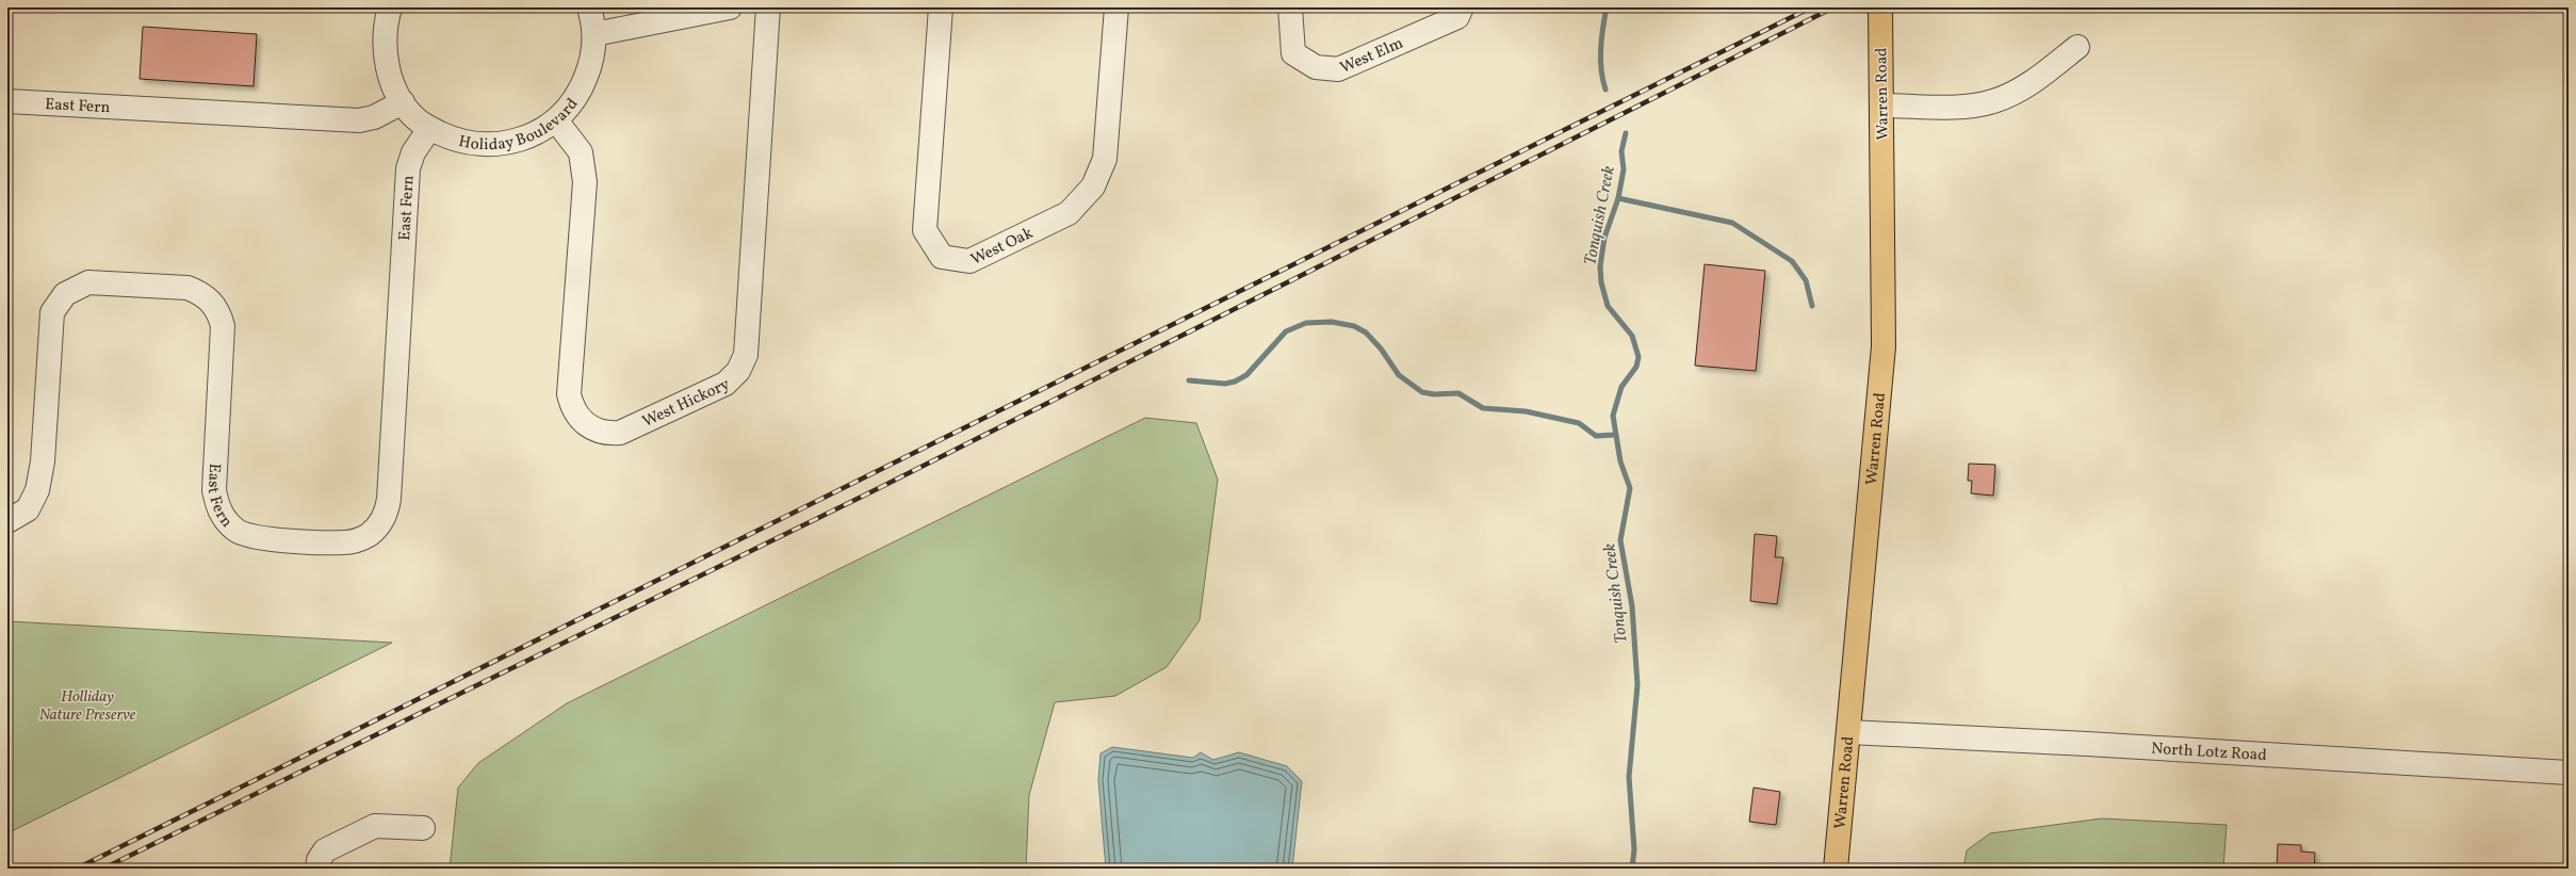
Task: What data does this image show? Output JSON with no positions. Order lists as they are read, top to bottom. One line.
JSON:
{"streets":{"main road":["Warren Road"],"street":["West Elm","East Fern","Holiday Boulevard","West Oak","West Hickory","North Lotz Road"]},"crossings":[["Warren Road","North Lotz Road"],["East Fern","Holiday Boulevard"],["Holiday Boulevard","West Hickory"]],"water":["Tonquish Creek"],"parks":["Holliday Nature Preserve"]}
